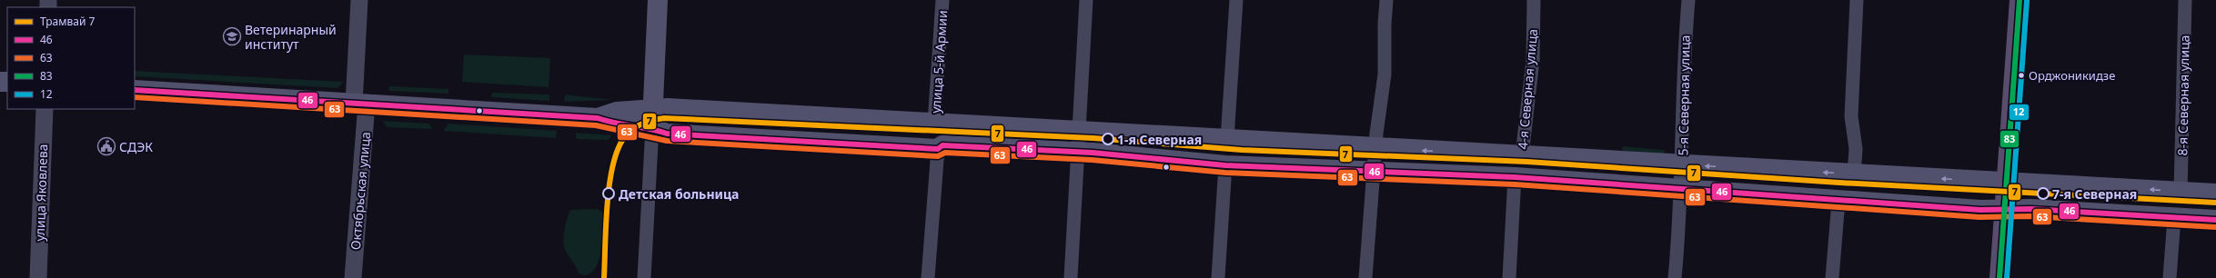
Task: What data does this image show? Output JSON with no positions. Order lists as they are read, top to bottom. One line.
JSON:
{"streets":{"street":["улица 5-й Армии","4-я Северная улица","5-я Северная улица","8-я Северная улица","Октябрьская улица","улица Яковлева"]},"places":{"school or university":["Ветеринарный институт"],"other":["Орджоникидзе","1-я Северная","Детская больница","7-я Северная"],"public building":["СДЭК"]},"lines":["transit line 83","transit line 12","transit line 46","transit line 63","tram line 7"],"legend":["Трамвай 7","46","63","83","12"]}
